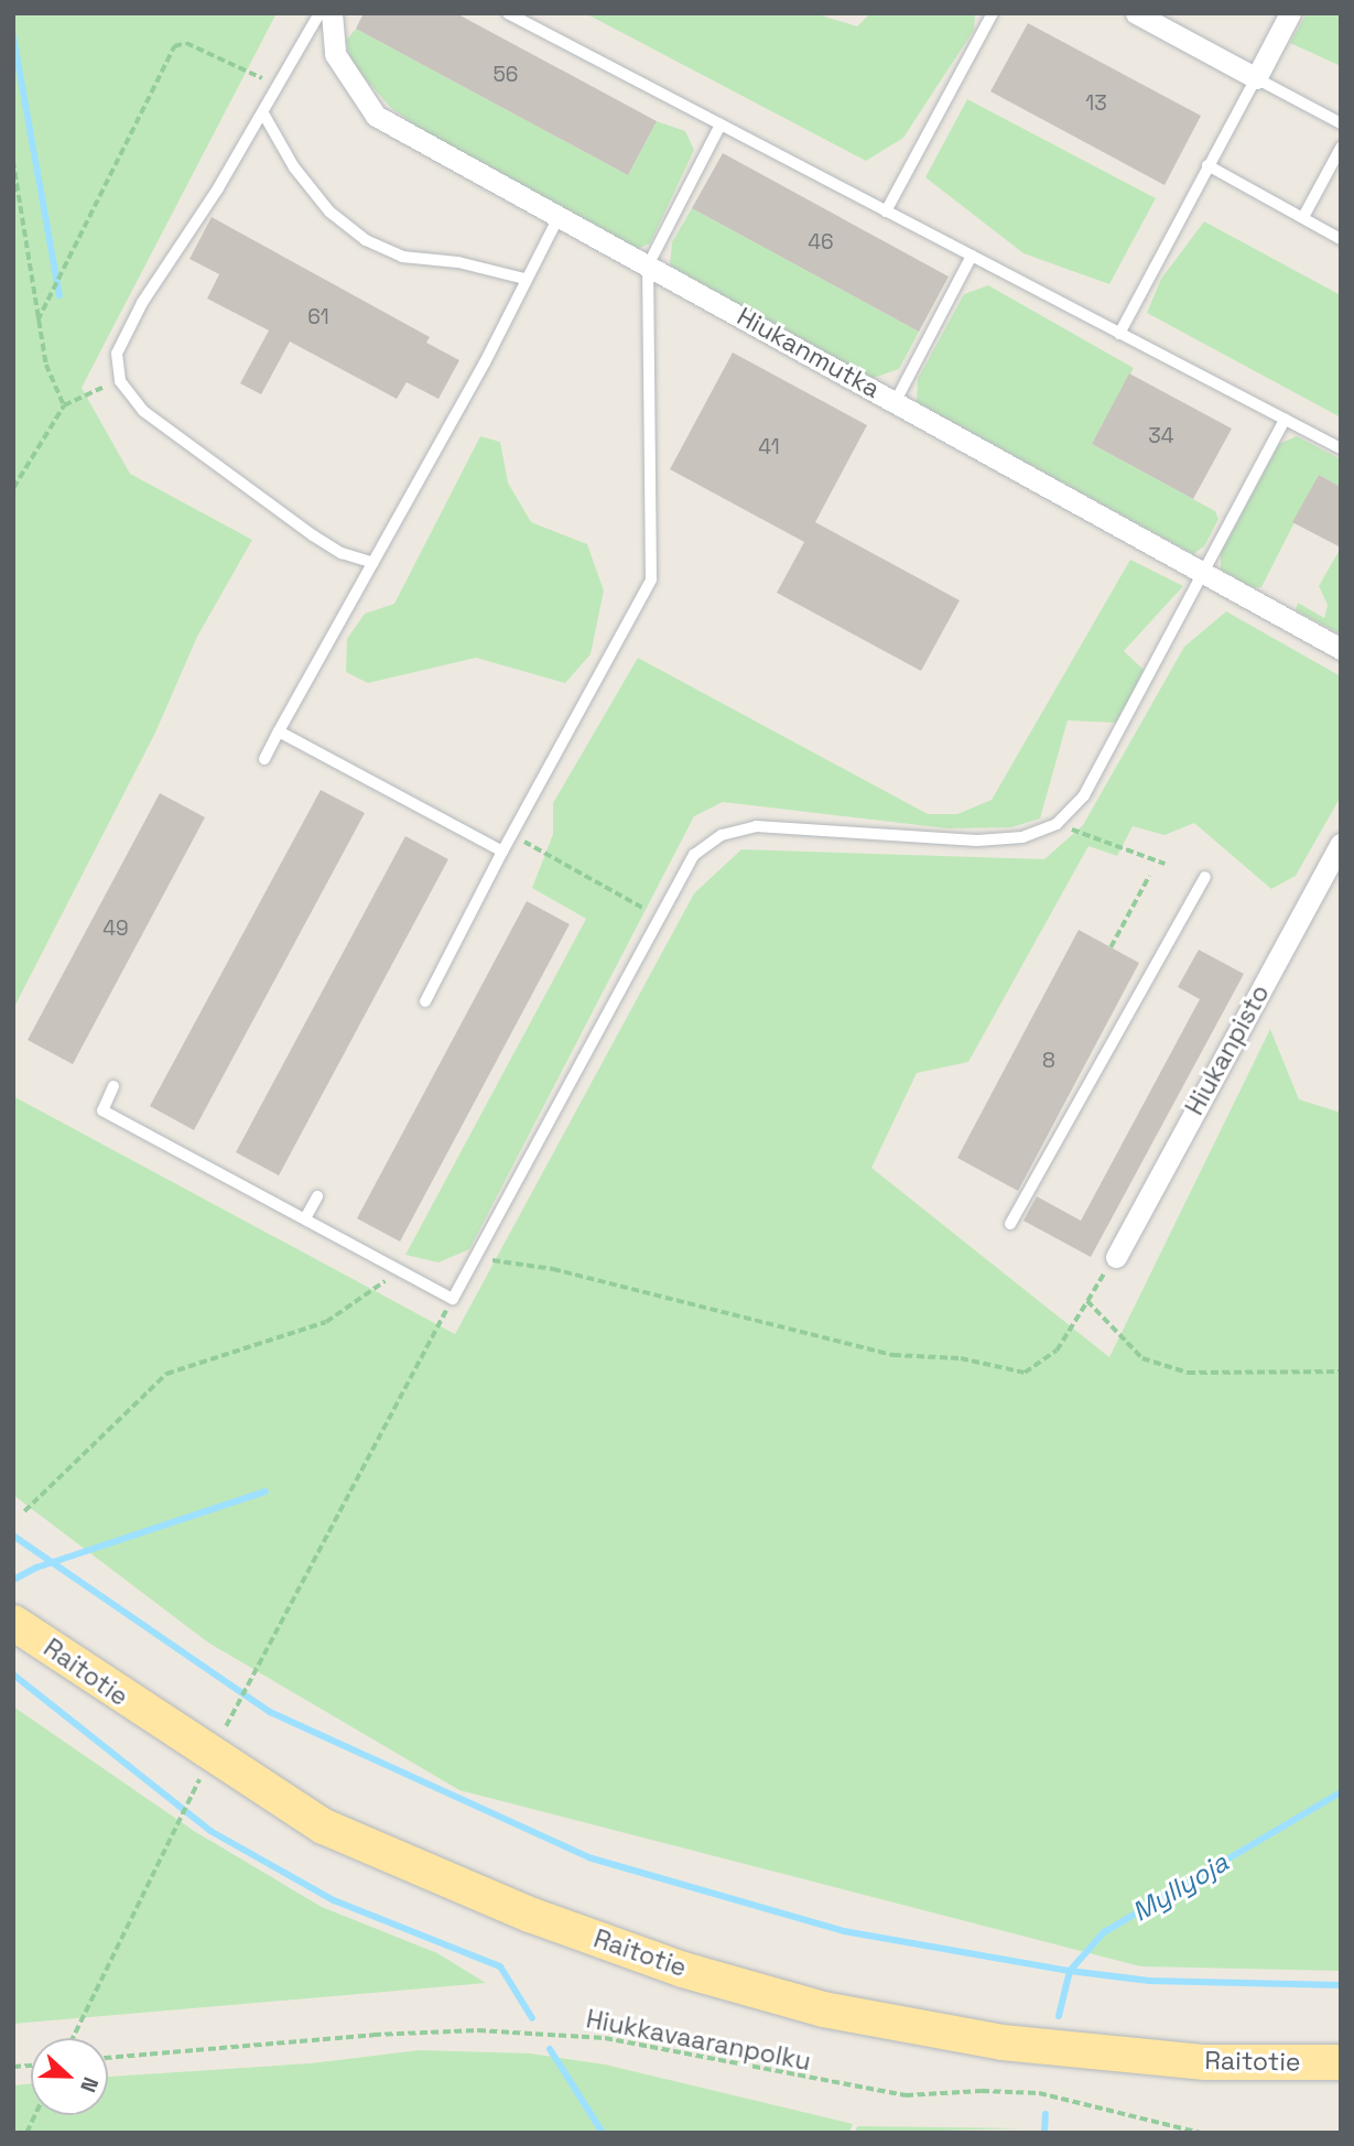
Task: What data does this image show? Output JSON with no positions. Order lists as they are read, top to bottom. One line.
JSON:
{"streets":{"main road":["Raitotie"],"street":["Hiukanmutka","Hiukanpisto"],"path":["Hiukkavaaranpolku"]},"water":["Myllyoja"],"house_numbers":["56","13","46","61","34","41","49","8"],"north":"right"}
